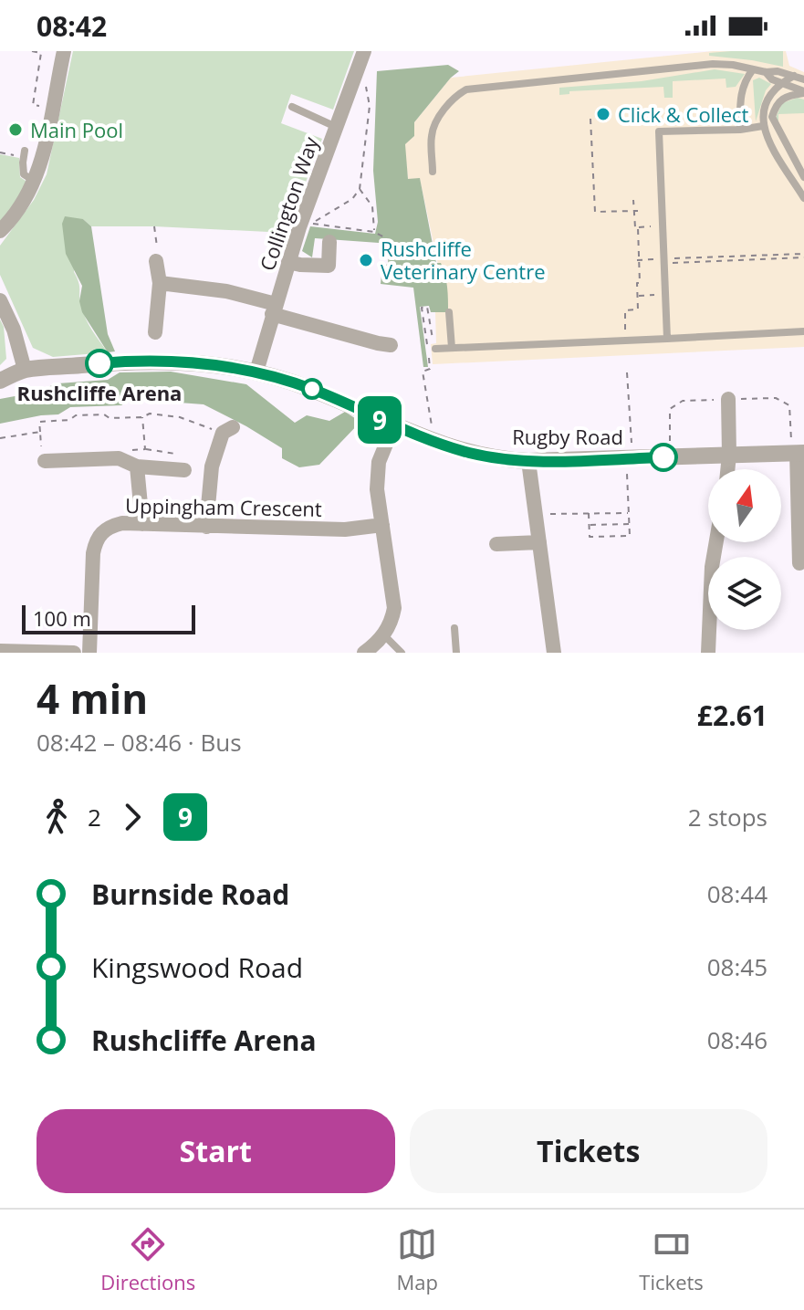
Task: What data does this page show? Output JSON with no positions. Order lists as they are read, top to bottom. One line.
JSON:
{"streets":{"street":["Collington Way","Rugby Road","Uppingham Crescent"]},"crossings":[["Collington Way","Rugby Road"]],"places":["Click & Collect","Main Pool","Rushcliffe Veterinary Centre","Rushcliffe Arena"],"lines":["bus line 9"],"scale_bar":"100 m","north":"top","page":{"status":"08:42","on_map":"9","scale":"100 m","heading":["4 min","08:42 – 08:46 · Bus","£2.61"],"legs":["2","9","2 stops"],"list":[{"name":"Burnside Road","value":"08:44"},{"name":"Kingswood Road","value":"08:45"},{"name":"Rushcliffe Arena","value":"08:46"}],"buttons":["Start","Tickets"],"tabs":["Directions","Map","Tickets"]}}
